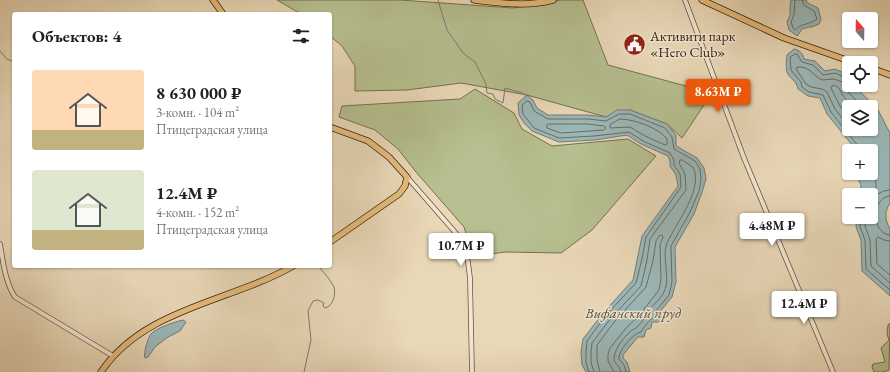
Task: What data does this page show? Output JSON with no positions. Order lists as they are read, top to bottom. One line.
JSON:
{"water":["Вифанский пруд"],"places":{"public building":["Активити парк «Hero Club»"]},"north":"top","page":{"map_buttons":["+","−"],"heading":"Объектов: 4","list":[{"name":"8 630 000 ₽","note":"3-комн. · 104 m² · Птицеградская улица"},{"name":"12.4M ₽","note":"4-комн. · 152 m² · Птицеградская улица"}],"price":["8.63M ₽","4.48M ₽","10.7M ₽","12.4M ₽"]}}
